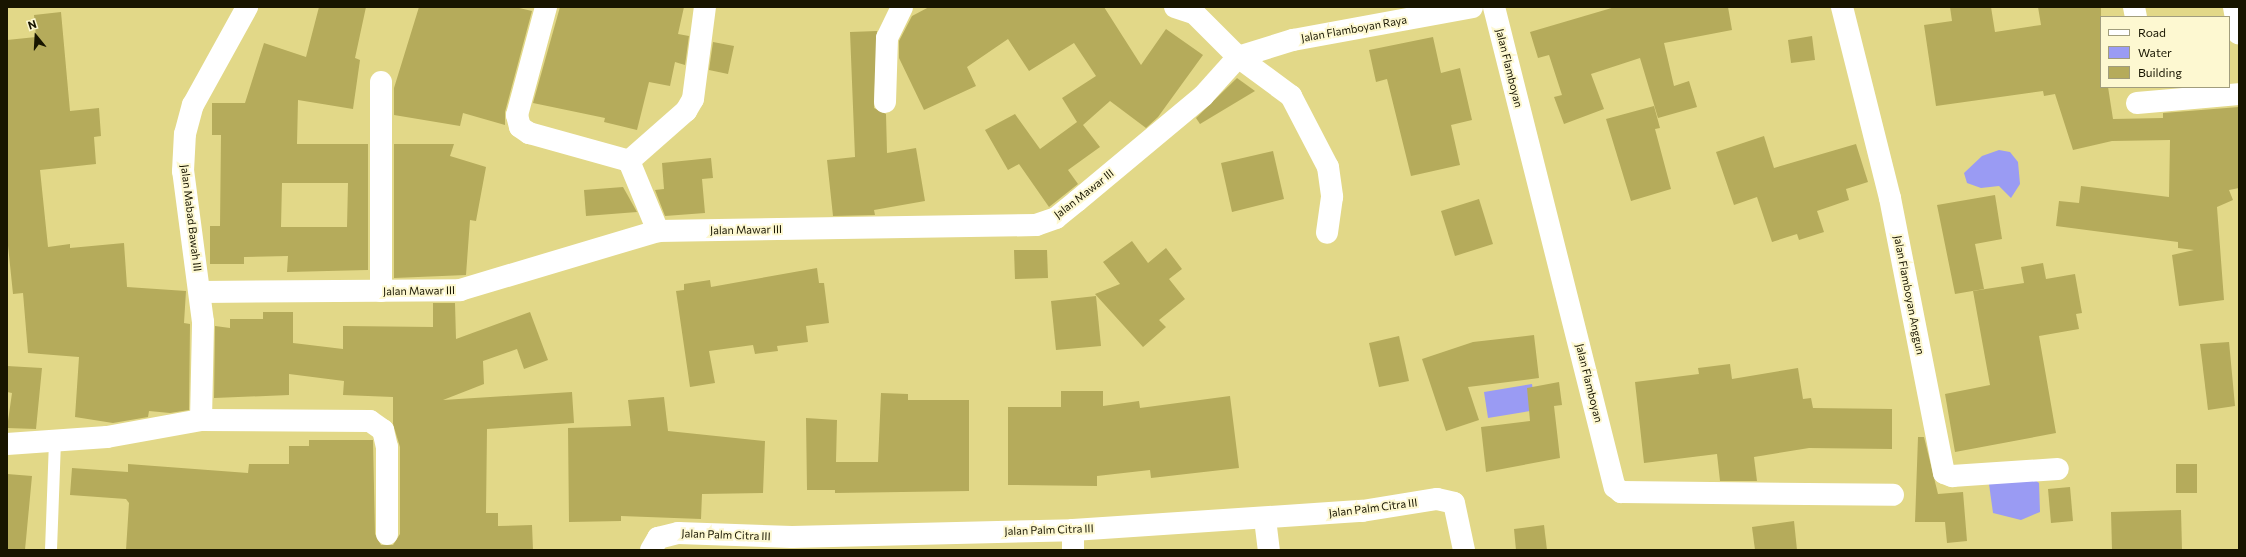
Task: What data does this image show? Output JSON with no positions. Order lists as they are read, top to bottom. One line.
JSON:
{"streets":{"street":["Jalan Flamboyan Raya","Jalan Flamboyan","Jalan Mawar III","Jalan Mabad Bawah III","Jalan Flamboyan Anggun","Jalan Palm Citra III"]},"crossings":[["Jalan Flamboyan Raya","Jalan Mawar III"],["Jalan Mawar III","Jalan Mabad Bawah III"]],"legend":["Road","Water","Building"],"north":"top"}
